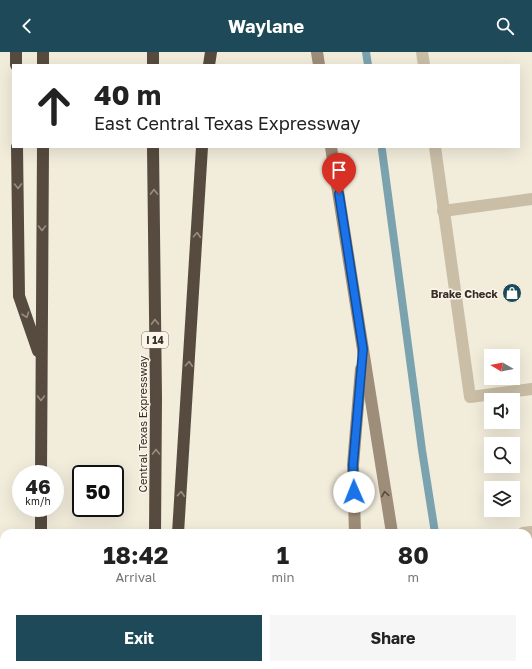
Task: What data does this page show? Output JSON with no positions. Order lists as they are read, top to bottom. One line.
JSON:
{"streets":{"highway":["I 14","Central Texas Expressway"]},"places":{"shop":["Brake Check"]},"north":"left","page":{"header":"Waylane","turn":["40 m","East Central Texas Expressway"],"speed":"46 km/h","limit":"50","eta":["18:42","Arrival","1","min","80","m"],"buttons":["Exit","Share"]}}
